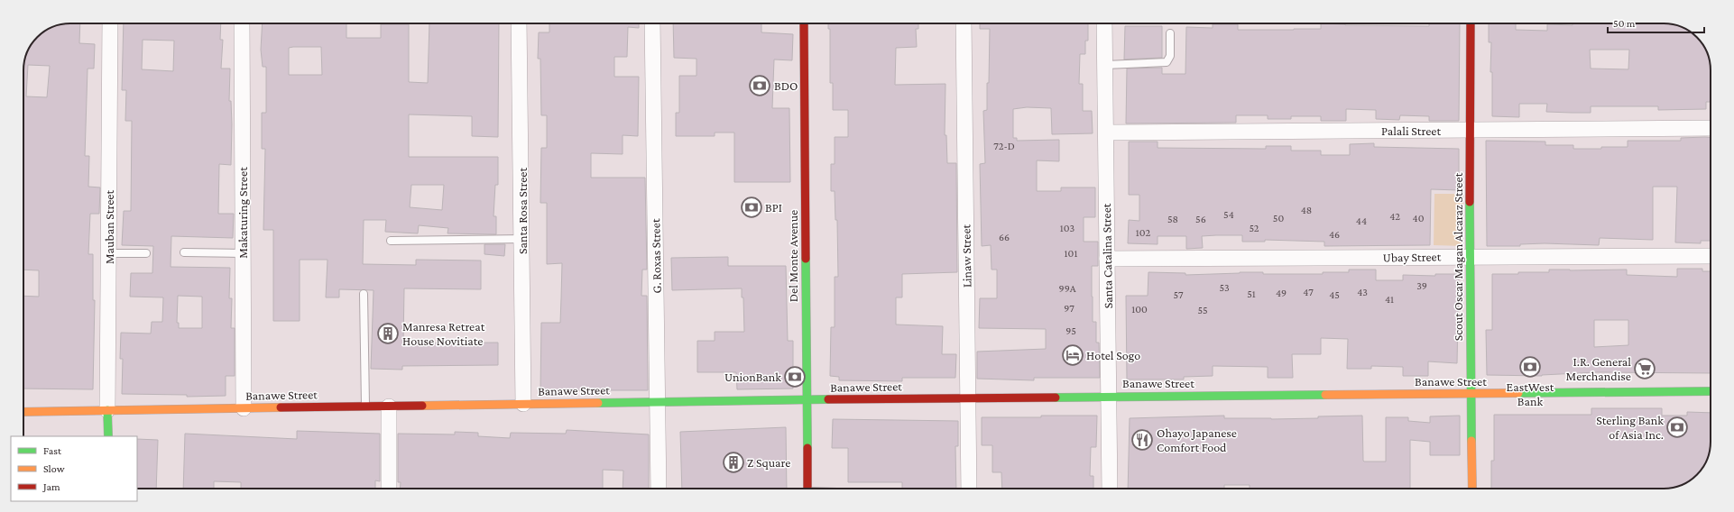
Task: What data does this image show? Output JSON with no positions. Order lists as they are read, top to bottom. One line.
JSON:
{"streets":{"main road":["Mauban Street","Del Monte Avenue","Scout Oscar Magan Alcaraz Street","Banawe Street"],"street":["Palali Street","Santa Rosa Street","Makaturing Street","G. Roxas Street","Linaw Street","Santa Catalina Street","Ubay Street"]},"crossings":[["Palali Street","Santa Catalina Street"],["Palali Street","Scout Oscar Magan Alcaraz Street"],["Santa Rosa Street","Banawe Street"],["Makaturing Street","Banawe Street"],["Mauban Street","Banawe Street"],["G. Roxas Street","Banawe Street"],["Del Monte Avenue","Banawe Street"],["Linaw Street","Banawe Street"],["Santa Catalina Street","Ubay Street"],["Santa Catalina Street","Banawe Street"],["Ubay Street","Scout Oscar Magan Alcaraz Street"],["Scout Oscar Magan Alcaraz Street","Banawe Street"]],"places":{"bank":["BDO","BPI","EastWest Bank","UnionBank","Sterling Bank of Asia Inc."],"building":["Manresa Retreat House Novitiate","Z Square"],"hotel":["Hotel Sogo"],"supermarket":["I.R. General Merchandise"],"restaurant":["Ohayo Japanese Comfort Food"]},"house_numbers":["72-D","48","54","42","50","40","58","56","44","103","52","102","46","66","101","39","53","99A","47","43","49","51","57","45","41","97","100","55","95"],"legend":["Fast","Slow","Jam"],"scale_bar":"50 m"}
